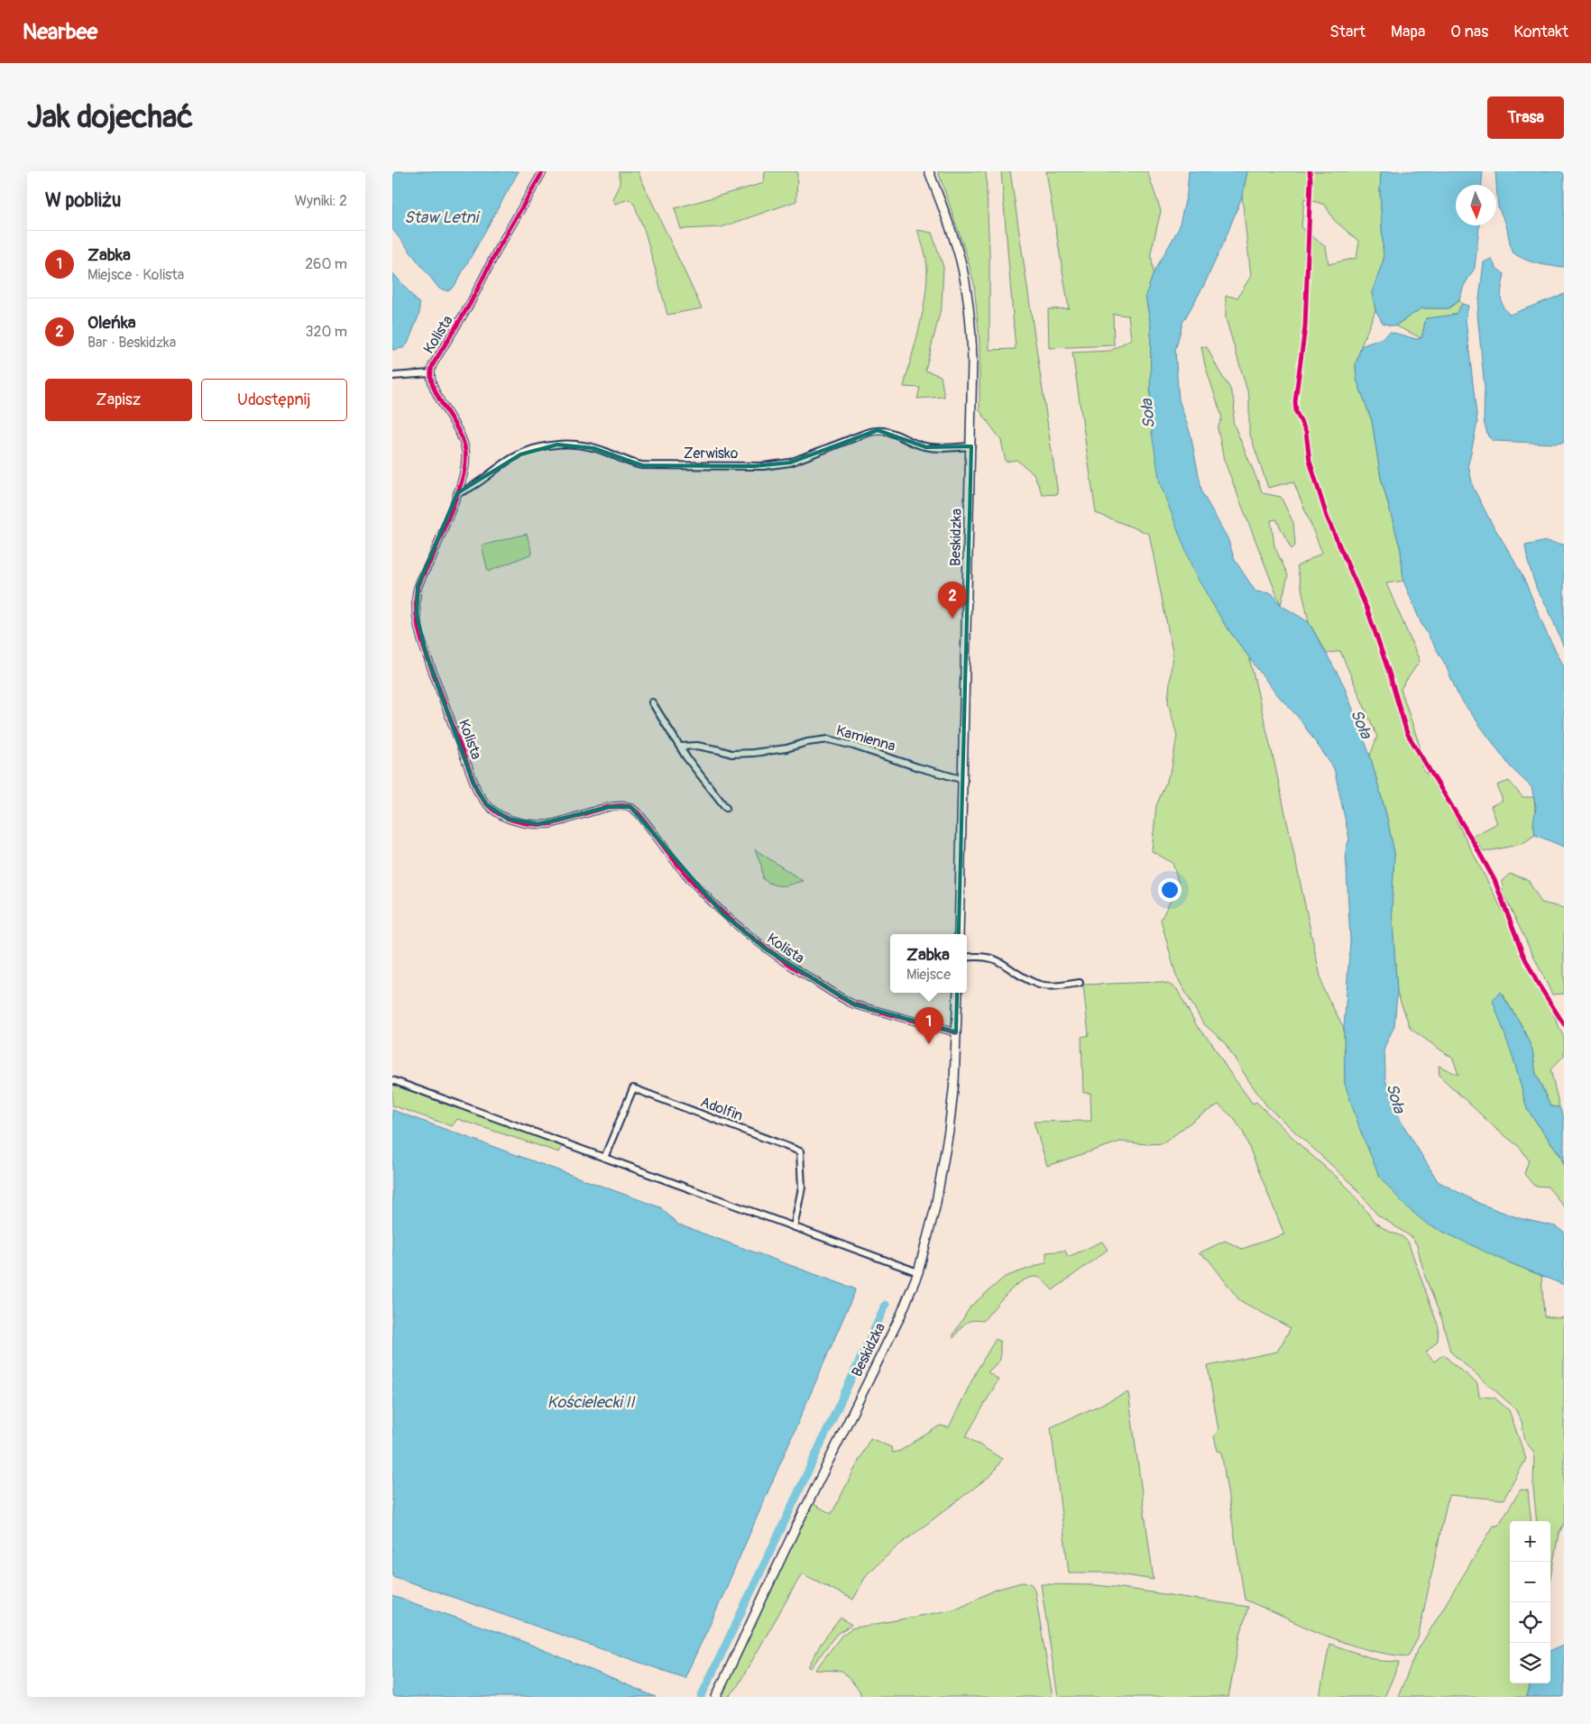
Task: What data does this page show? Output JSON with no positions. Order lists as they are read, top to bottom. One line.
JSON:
{"streets":{"main road":["Beskidzka"],"street":["Kolista","Zerwisko","Kamienna","Adolfin"]},"crossings":[["Kolista","Zerwisko"],["Kolista","Beskidzka"],["Zerwisko","Beskidzka"],["Beskidzka","Kamienna"]],"water":["Staw Letni","Soła","Kościelecki II"],"north":"bottom","page":{"header":"Nearbee","nav":["Start","Mapa","O nas","Kontakt"],"buttons":["Trasa",["Zapisz","Udostępnij"]],"title":"Jak dojechać","heading":["W pobliżu","Wyniki: 2"],"list":[{"mark":"1","name":"Zabka","note":"Miejsce · Kolista","value":"260 m"},{"mark":"2","name":"Oleńka","note":"Bar · Beskidzka","value":"320 m"}],"pins":["2","1"],"popup":["Zabka","Miejsce"],"map_buttons":["+","−"]}}
